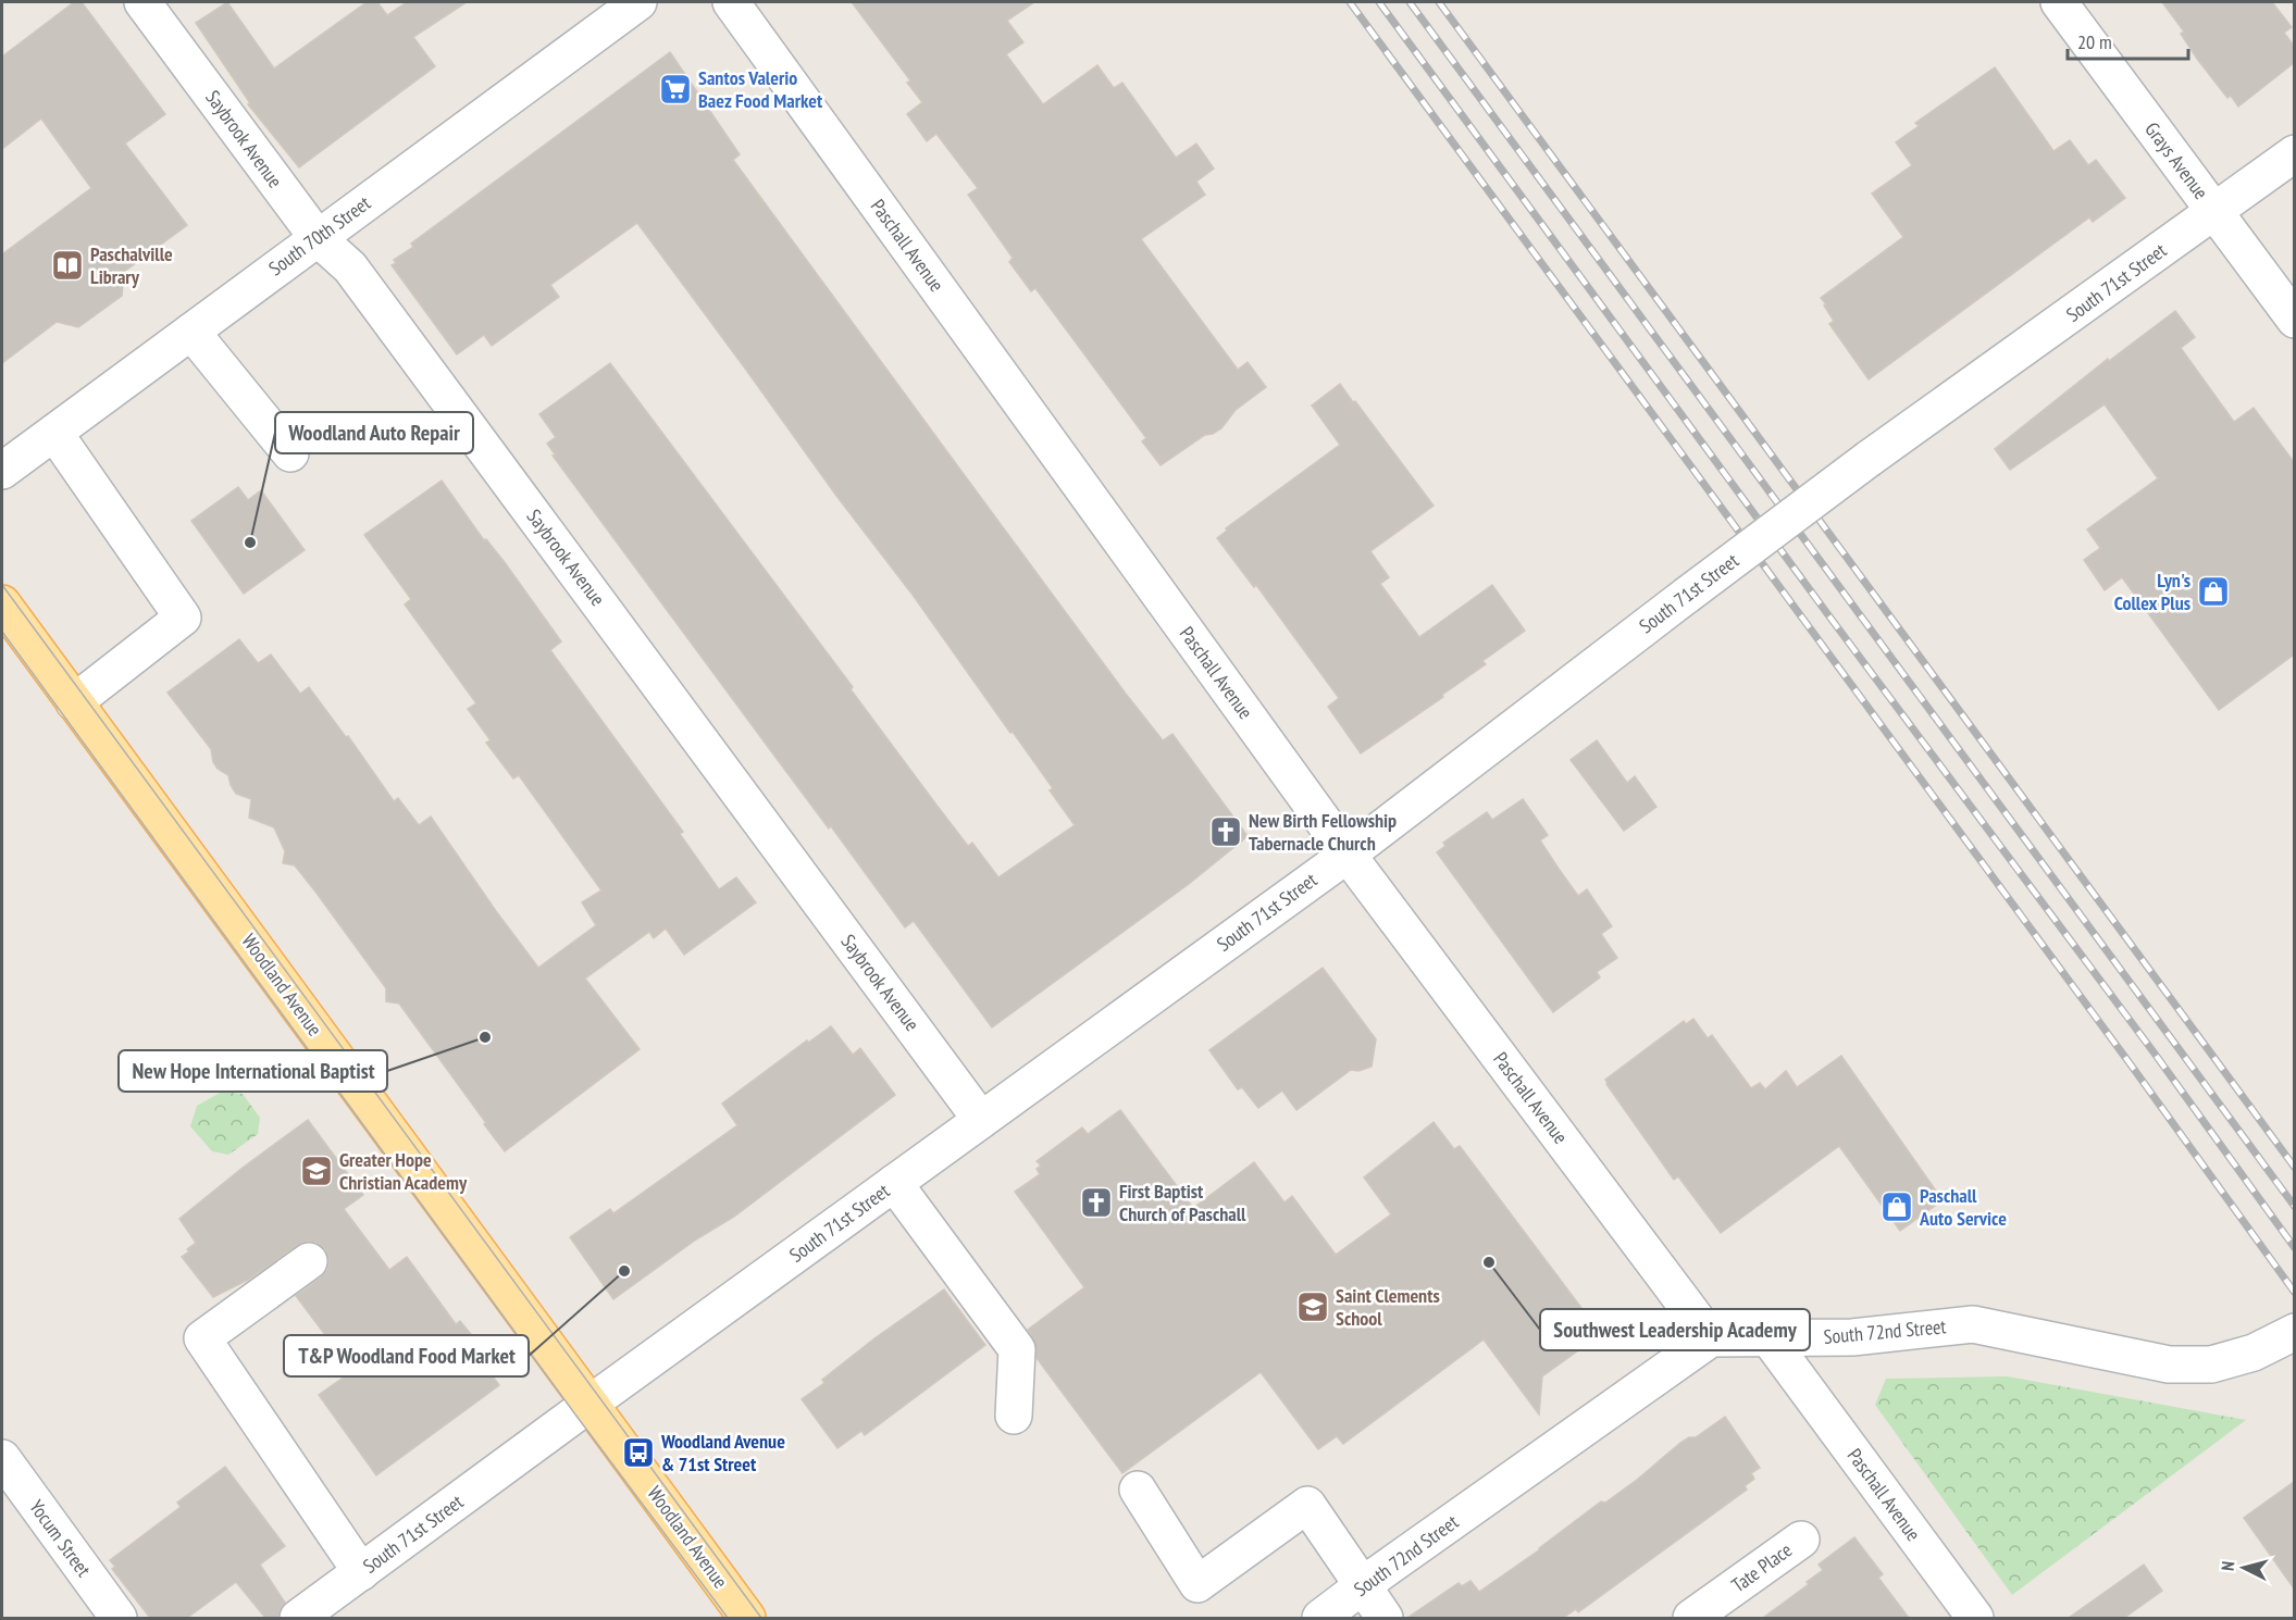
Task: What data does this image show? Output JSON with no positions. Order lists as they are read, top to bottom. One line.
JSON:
{"streets":{"main road":["Woodland Avenue"],"street":["Saybrook Avenue","Grays Avenue","South 70th Street","Paschall Avenue","South 71st Street","South 72nd Street","Yocum Street","Tate Place"]},"crossings":[["Saybrook Avenue","South 70th Street"],["Saybrook Avenue","South 71st Street"],["Grays Avenue","South 71st Street"],["Paschall Avenue","South 71st Street"],["Paschall Avenue","South 72nd Street"],["South 71st Street","Woodland Avenue"]],"places":{"supermarket":["Santos Valerio Baez Food Market"],"library":["Paschalville Library"],"other":["Woodland Auto Repair","New Hope International Baptist","Southwest Leadership Academy","T&P Woodland Food Market"],"shop":["Lyn's Collex Plus","Paschall Auto Service"],"church":["New Birth Fellowship Tabernacle Church","First Baptist Church of Paschall"],"school or university":["Greater Hope Christian Academy","Saint Clements School"],"bus stop":["Woodland Avenue & 71st Street"]},"scale_bar":"20 m","north":"left"}
